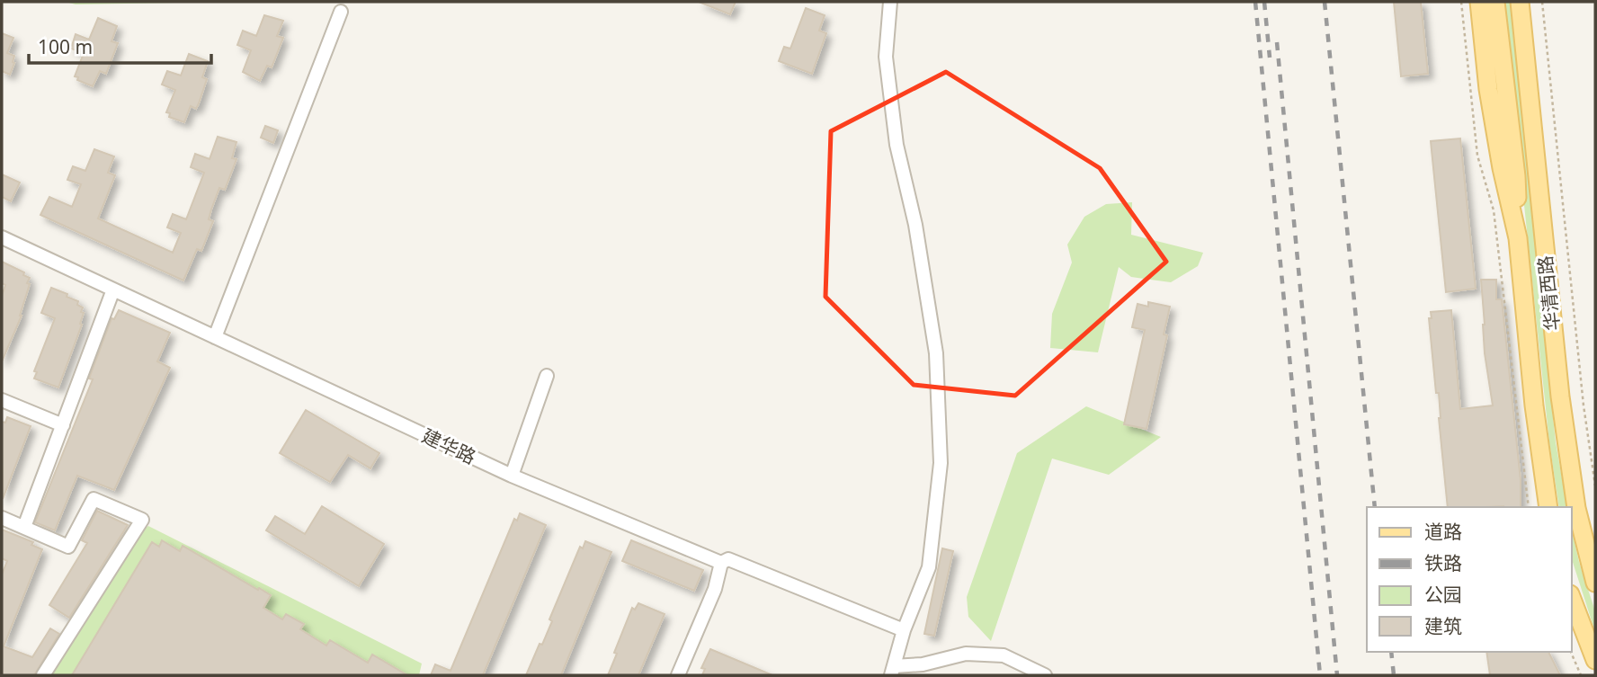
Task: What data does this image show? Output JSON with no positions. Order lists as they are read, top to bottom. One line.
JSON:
{"streets":{"main road":["华清西路"],"street":["建华路"]},"legend":["道路","铁路","公园","建筑"],"scale_bar":"100 m"}
